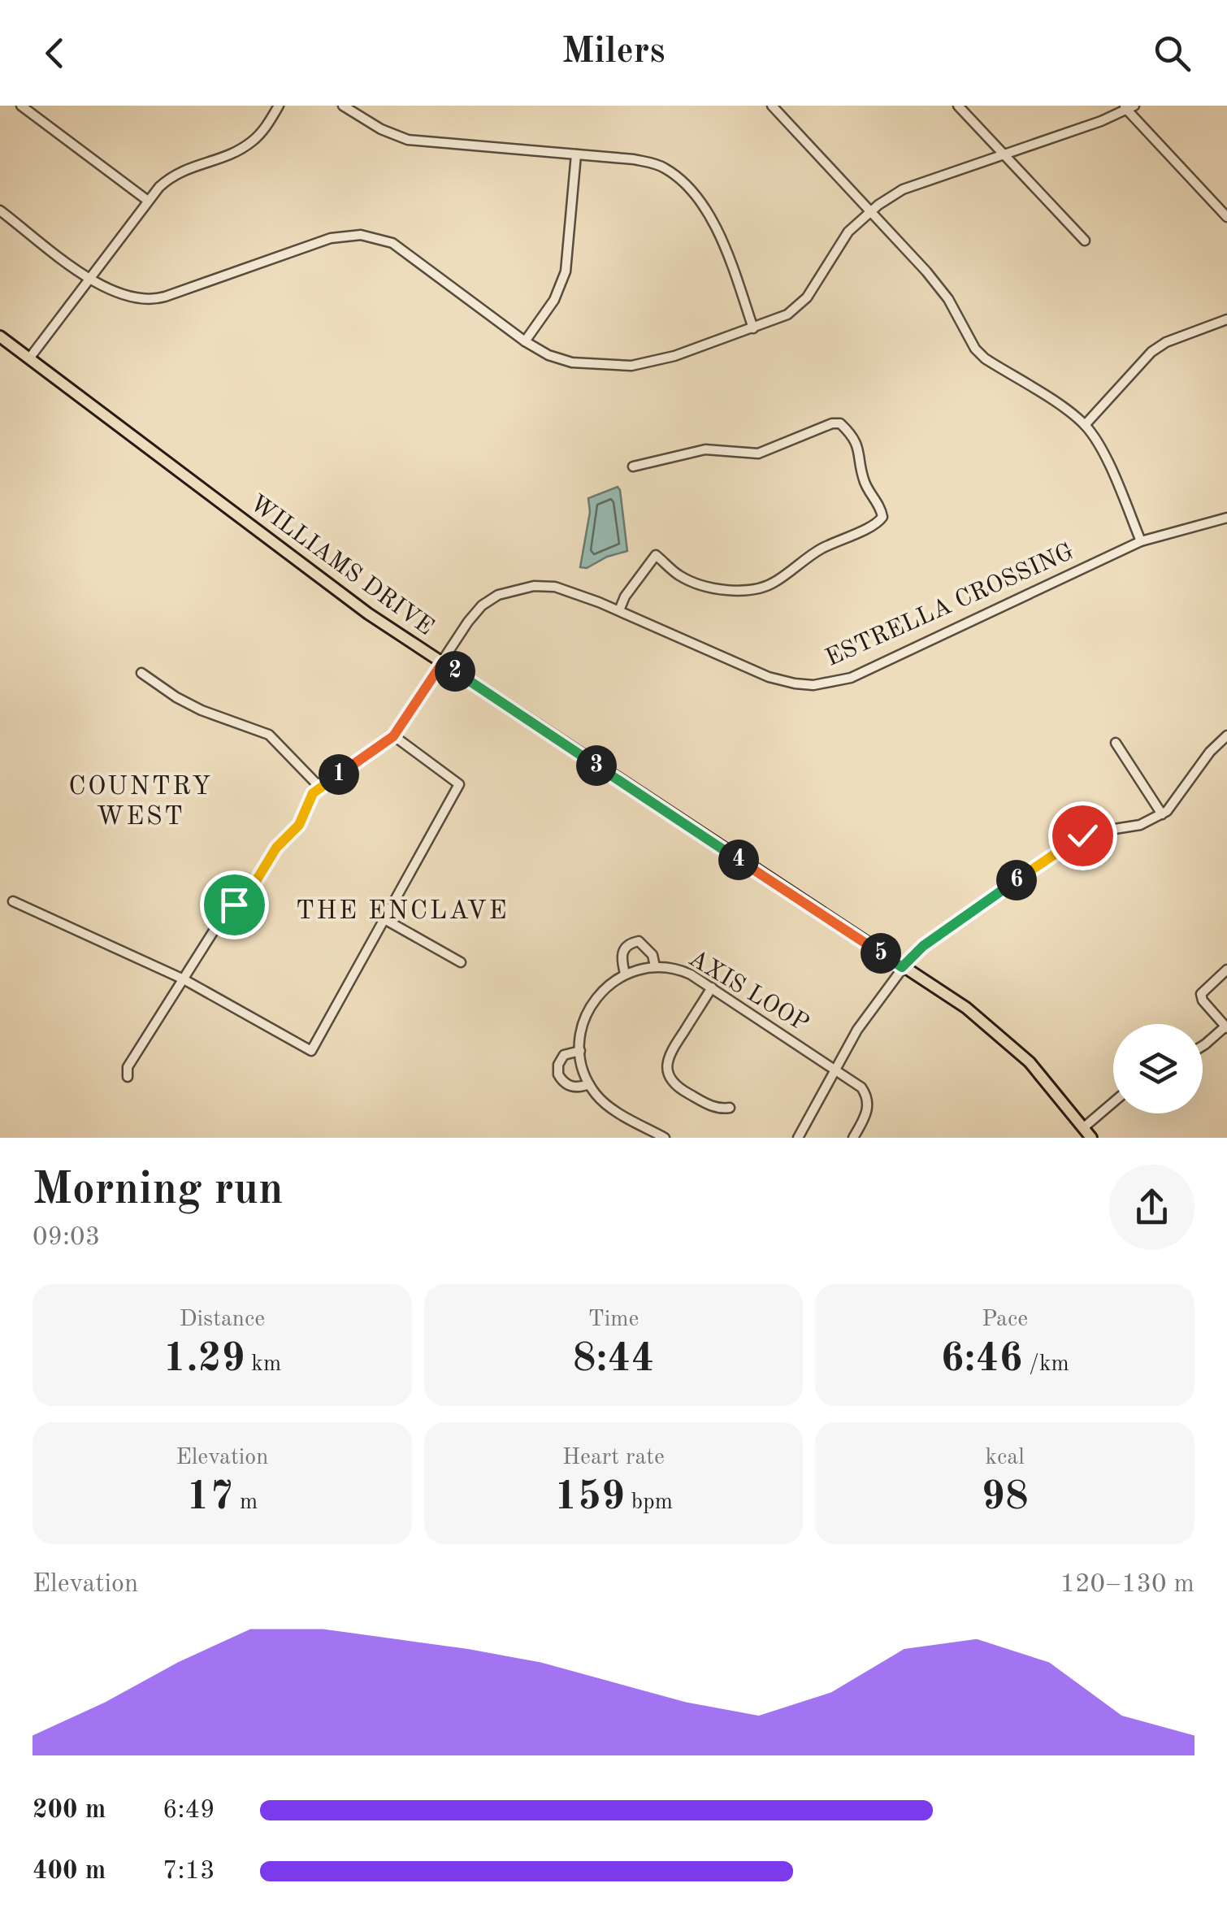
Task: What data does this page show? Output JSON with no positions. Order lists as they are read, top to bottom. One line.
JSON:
{"streets":{"main road":["WILLIAMS DRIVE"],"street":["ESTRELLA CROSSING","AXIS LOOP"]},"crossings":[["WILLIAMS DRIVE","ESTRELLA CROSSING"]],"districts":["COUNTRY WEST","THE ENCLAVE"],"page":{"header":"Milers","pins":["2","3","1","4","6","5"],"heading":["Morning run","09:03"],"stats":[["Distance","1.29 km"],["Time","8:44"],["Pace","6:46 /km"],["Elevation","17 m"],["Heart rate","159 bpm"],["kcal","98"]],"chart":["Elevation","120–130 m"],"list":[{"name":"200 m","note":"6:49"},{"name":"400 m","note":"7:13"}]}}
